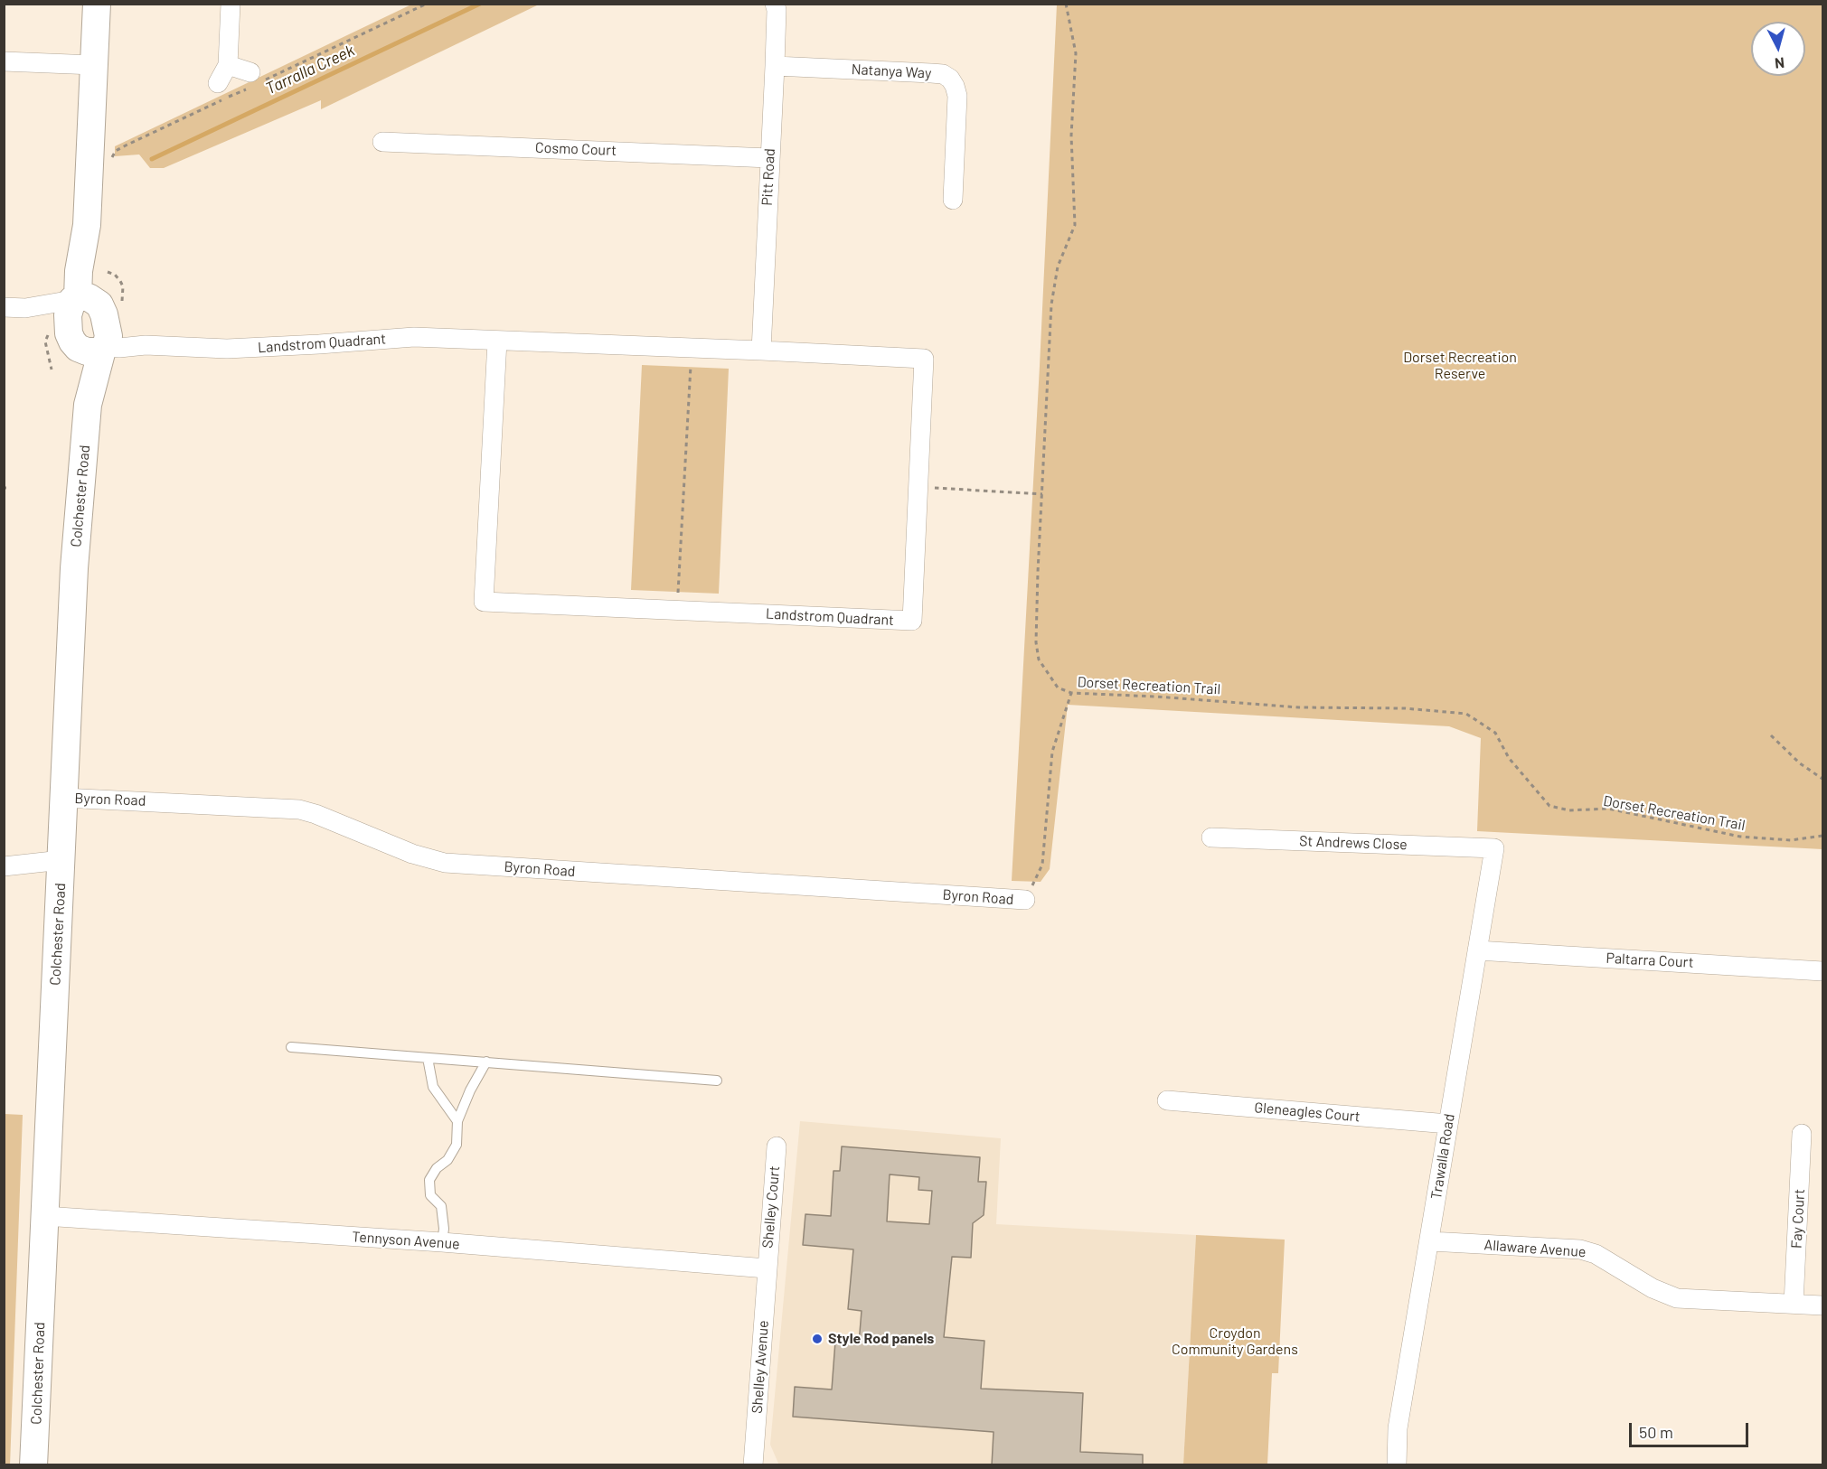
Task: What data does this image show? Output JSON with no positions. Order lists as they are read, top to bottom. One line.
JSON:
{"streets":{"main road":["Colchester Road"],"street":["Natanya Way","Cosmo Court","Pitt Road","Landstrom Quadrant","Byron Road","St Andrews Close","Paltarra Court","Gleneagles Court","Trawalla Road","Shelley Court","Fay Court","Tennyson Avenue","Allaware Avenue","Shelley Avenue"],"path":["Dorset Recreation Trail"]},"crossings":[["Natanya Way","Pitt Road"],["Cosmo Court","Pitt Road"],["Pitt Road","Landstrom Quadrant"],["Landstrom Quadrant","Colchester Road"],["Colchester Road","Byron Road"],["Colchester Road","Tennyson Avenue"],["St Andrews Close","Trawalla Road"],["Paltarra Court","Trawalla Road"],["Gleneagles Court","Trawalla Road"],["Trawalla Road","Allaware Avenue"],["Shelley Court","Tennyson Avenue"],["Shelley Court","Shelley Avenue"],["Fay Court","Allaware Avenue"],["Tennyson Avenue","Shelley Avenue"]],"water":["Tarralla Creek"],"parks":["Dorset Recreation Reserve","Croydon Community Gardens"],"places":["Style Rod panels"],"scale_bar":"50 m","north":"bottom"}
